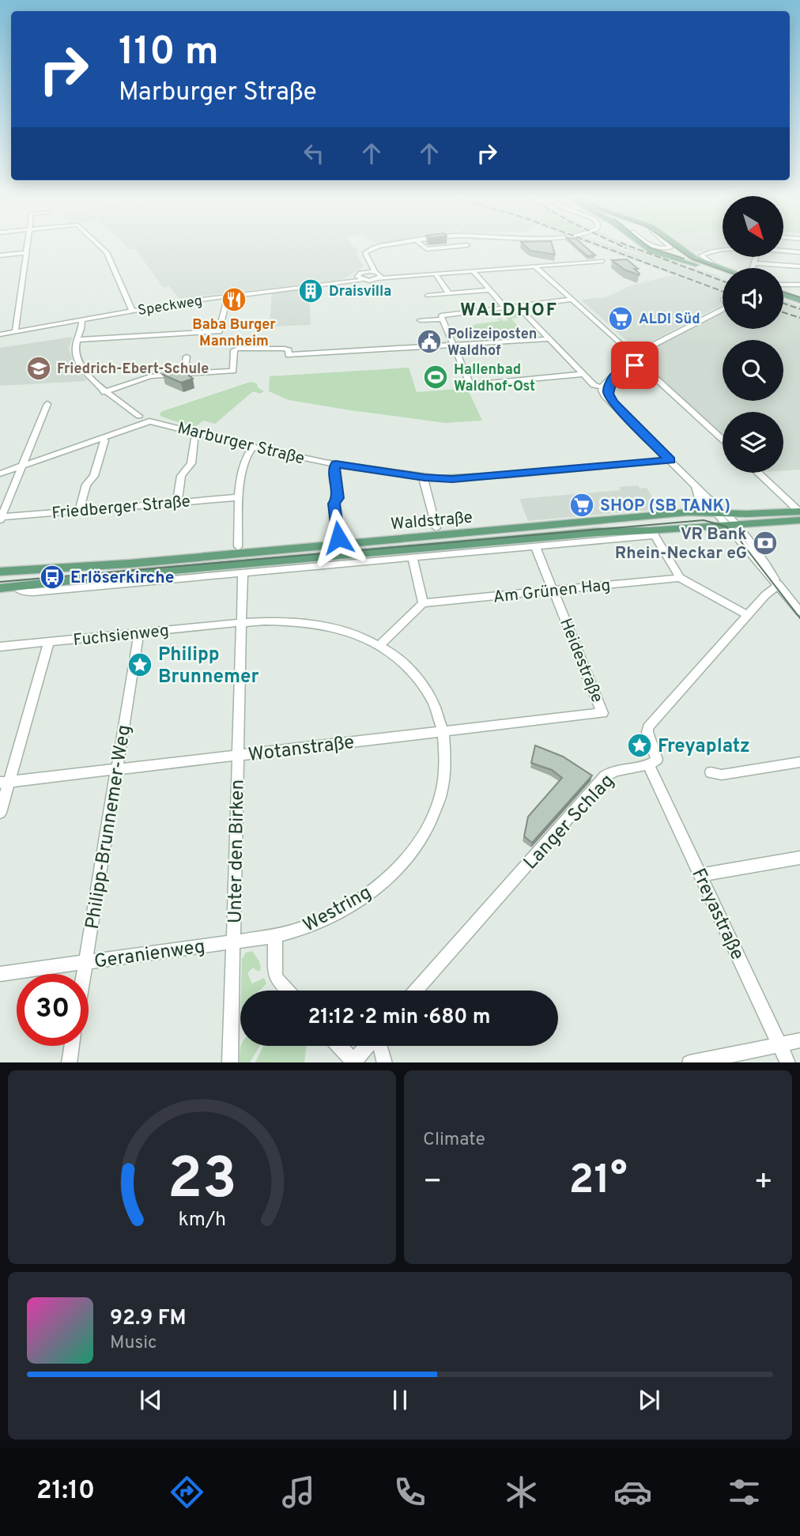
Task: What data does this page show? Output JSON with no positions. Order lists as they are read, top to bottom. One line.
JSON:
{"streets":{"main road":["Waldstraße"],"street":["Speckweg","Marburger Straße","Friedberger Straße","Am Grünen Hag","Fuchsienweg","Heidestraße","Wotanstraße","Langer Schlag","Philipp-Brunnemer-Weg","Unter den Birken","Westring","Freyastraße","Geranienweg"]},"crossings":[["Waldstraße","Am Grünen Hag"],["Waldstraße","Heidestraße"],["Waldstraße","Unter den Birken"],["Am Grünen Hag","Heidestraße"],["Fuchsienweg","Philipp-Brunnemer-Weg"],["Fuchsienweg","Unter den Birken"],["Fuchsienweg","Westring"],["Heidestraße","Wotanstraße"],["Wotanstraße","Philipp-Brunnemer-Weg"],["Wotanstraße","Unter den Birken"],["Wotanstraße","Westring"],["Langer Schlag","Freyastraße"],["Philipp-Brunnemer-Weg","Geranienweg"],["Unter den Birken","Westring"],["Unter den Birken","Geranienweg"],["Westring","Geranienweg"]],"districts":["WALDHOF"],"places":{"building":["Draisvilla"],"restaurant":["Baba Burger Mannheim"],"supermarket":["ALDI Süd","SHOP (SB TANK)"],"public building":["Polizeiposten Waldhof"],"school or university":["Friedrich-Ebert-Schule"],"sports":["Hallenbad Waldhof-Ost"],"bank":["VR Bank Rhein-Neckar eG"],"bus stop":["Erlöserkirche"],"place":["Philipp Brunnemer","Freyaplatz"]},"north":"bottom right","page":{"turn":["110 m","Marburger Straße"],"limit":"30","trip":"21:12 · 2 min · 680 m","tile":"Climate","heat":["−","21°","+"],"song":["92.9 FM","Music"],"tabs":"21:10","gauge":["23","km/h"]}}
